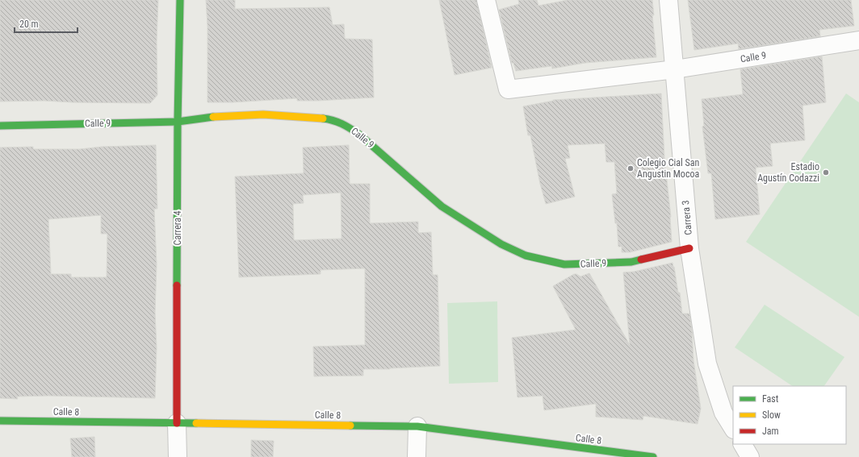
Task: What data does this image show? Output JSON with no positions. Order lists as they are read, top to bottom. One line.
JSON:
{"streets":{"street":["Calle 9","Carrera 3","Carrera 4","Calle 8"]},"crossings":[["Calle 9","Carrera 3"],["Calle 9","Carrera 4"],["Carrera 4","Calle 8"]],"places":["Colegio Cial San Angustin Mocoa","Estadio Agustín Codazzi"],"legend":["Fast","Slow","Jam"],"scale_bar":"20 m"}
